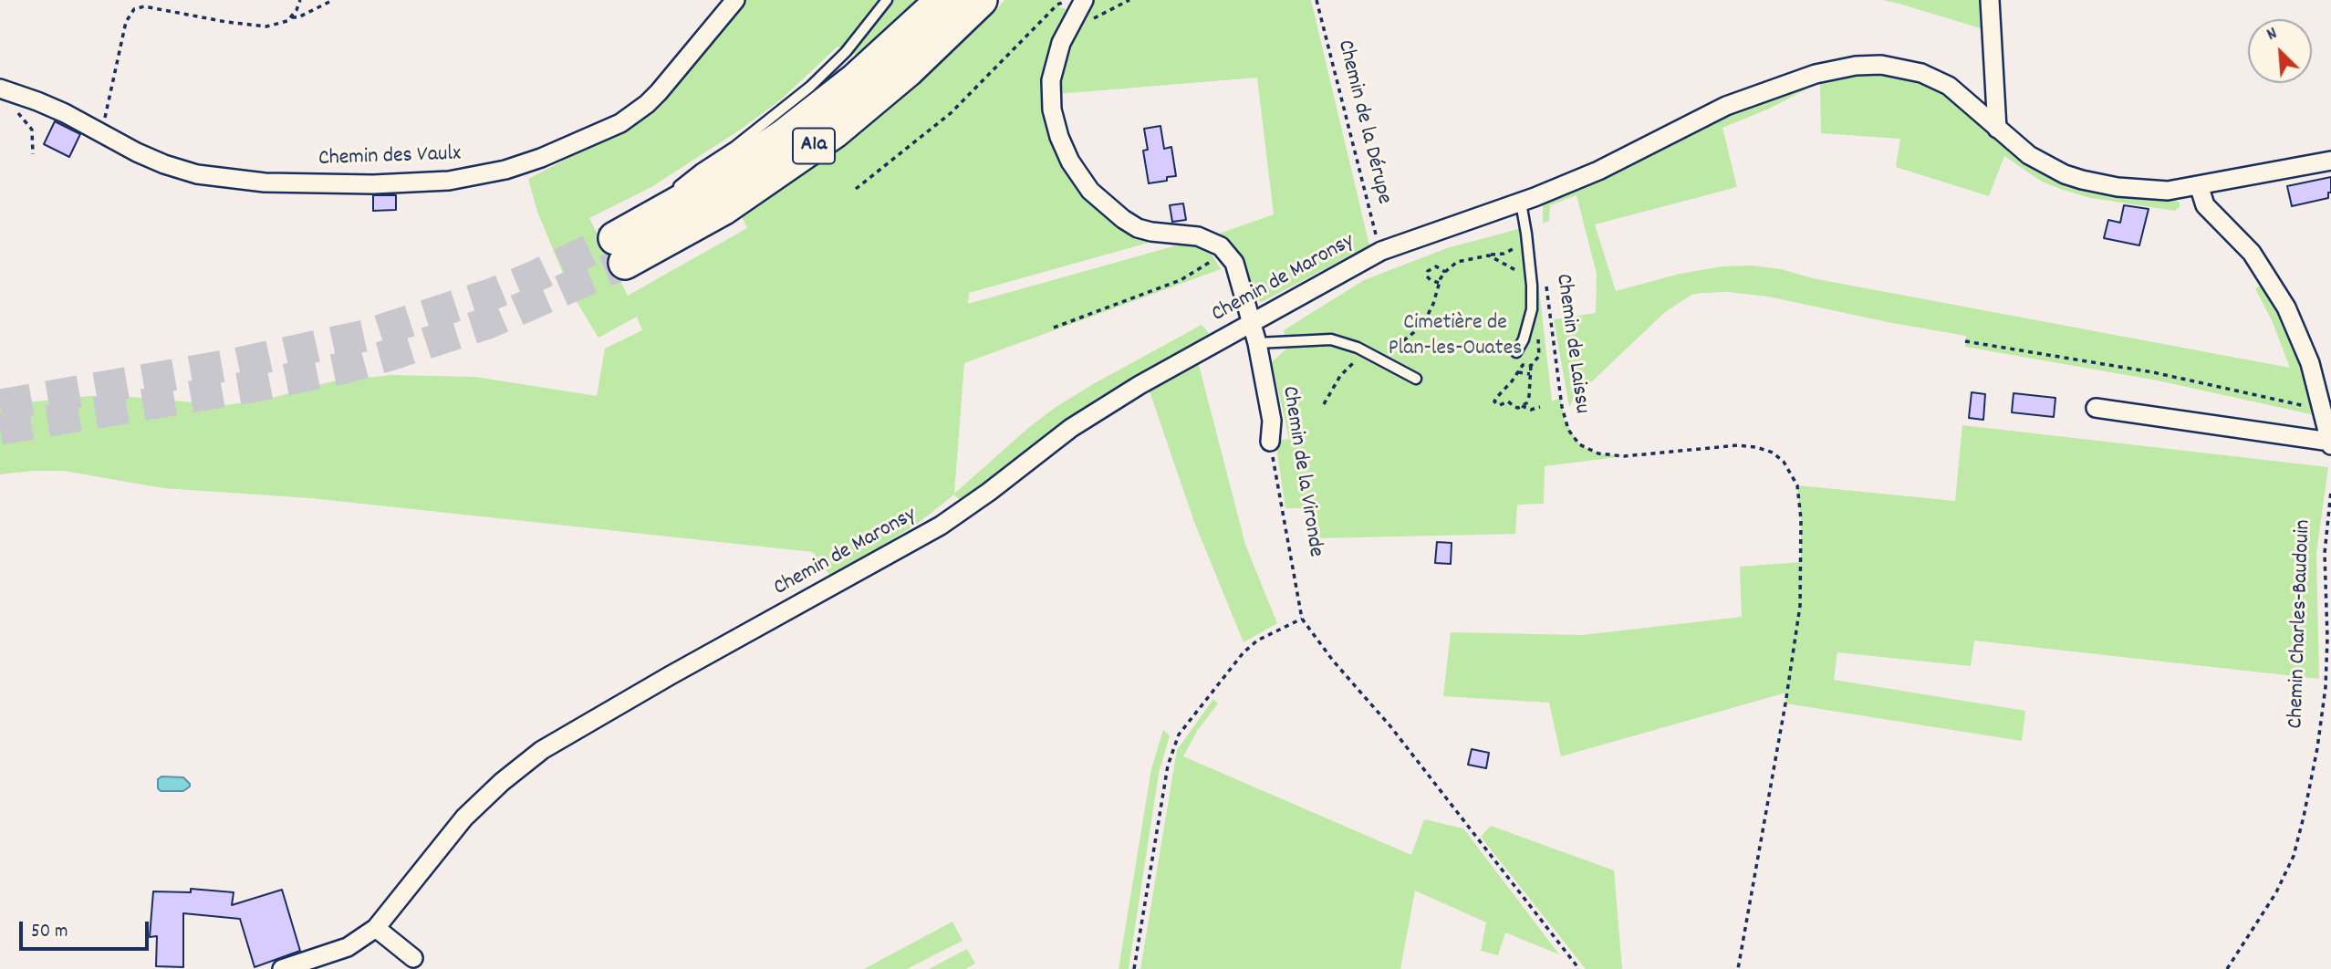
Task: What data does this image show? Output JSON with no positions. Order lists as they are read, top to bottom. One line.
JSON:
{"streets":{"highway":["A1a"],"street":["Chemin des Vaulx","Chemin de Maronsy","Chemin de la Vironde"],"path":["Chemin de la Dérupe","Chemin de Laissu","Chemin Charles-Baudouin"]},"crossings":[["Chemin de la Dérupe","Chemin de Maronsy"],["Chemin de Maronsy","Chemin de la Vironde"]],"parks":["Cimetière de Plan-les-Ouates"],"scale_bar":"50 m","north":"top left"}
